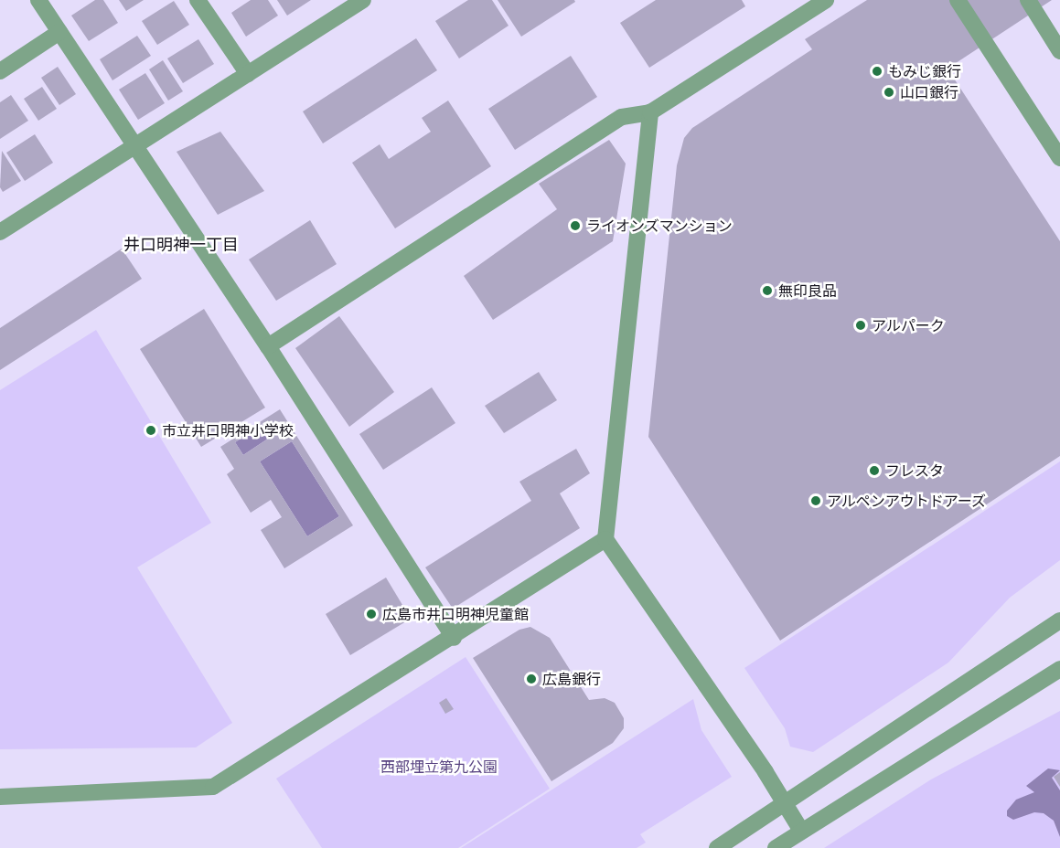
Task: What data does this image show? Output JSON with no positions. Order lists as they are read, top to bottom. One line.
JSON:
{"districts":["井口明神一丁目"],"parks":["西部埋立第九公園"],"places":["もみじ銀行","山口銀行","ライオンズマンション","無印良品","アルパーク","市立井口明神小学校","フレスタ","アルペンアウトドアーズ","広島市井口明神児童館","広島銀行"]}
